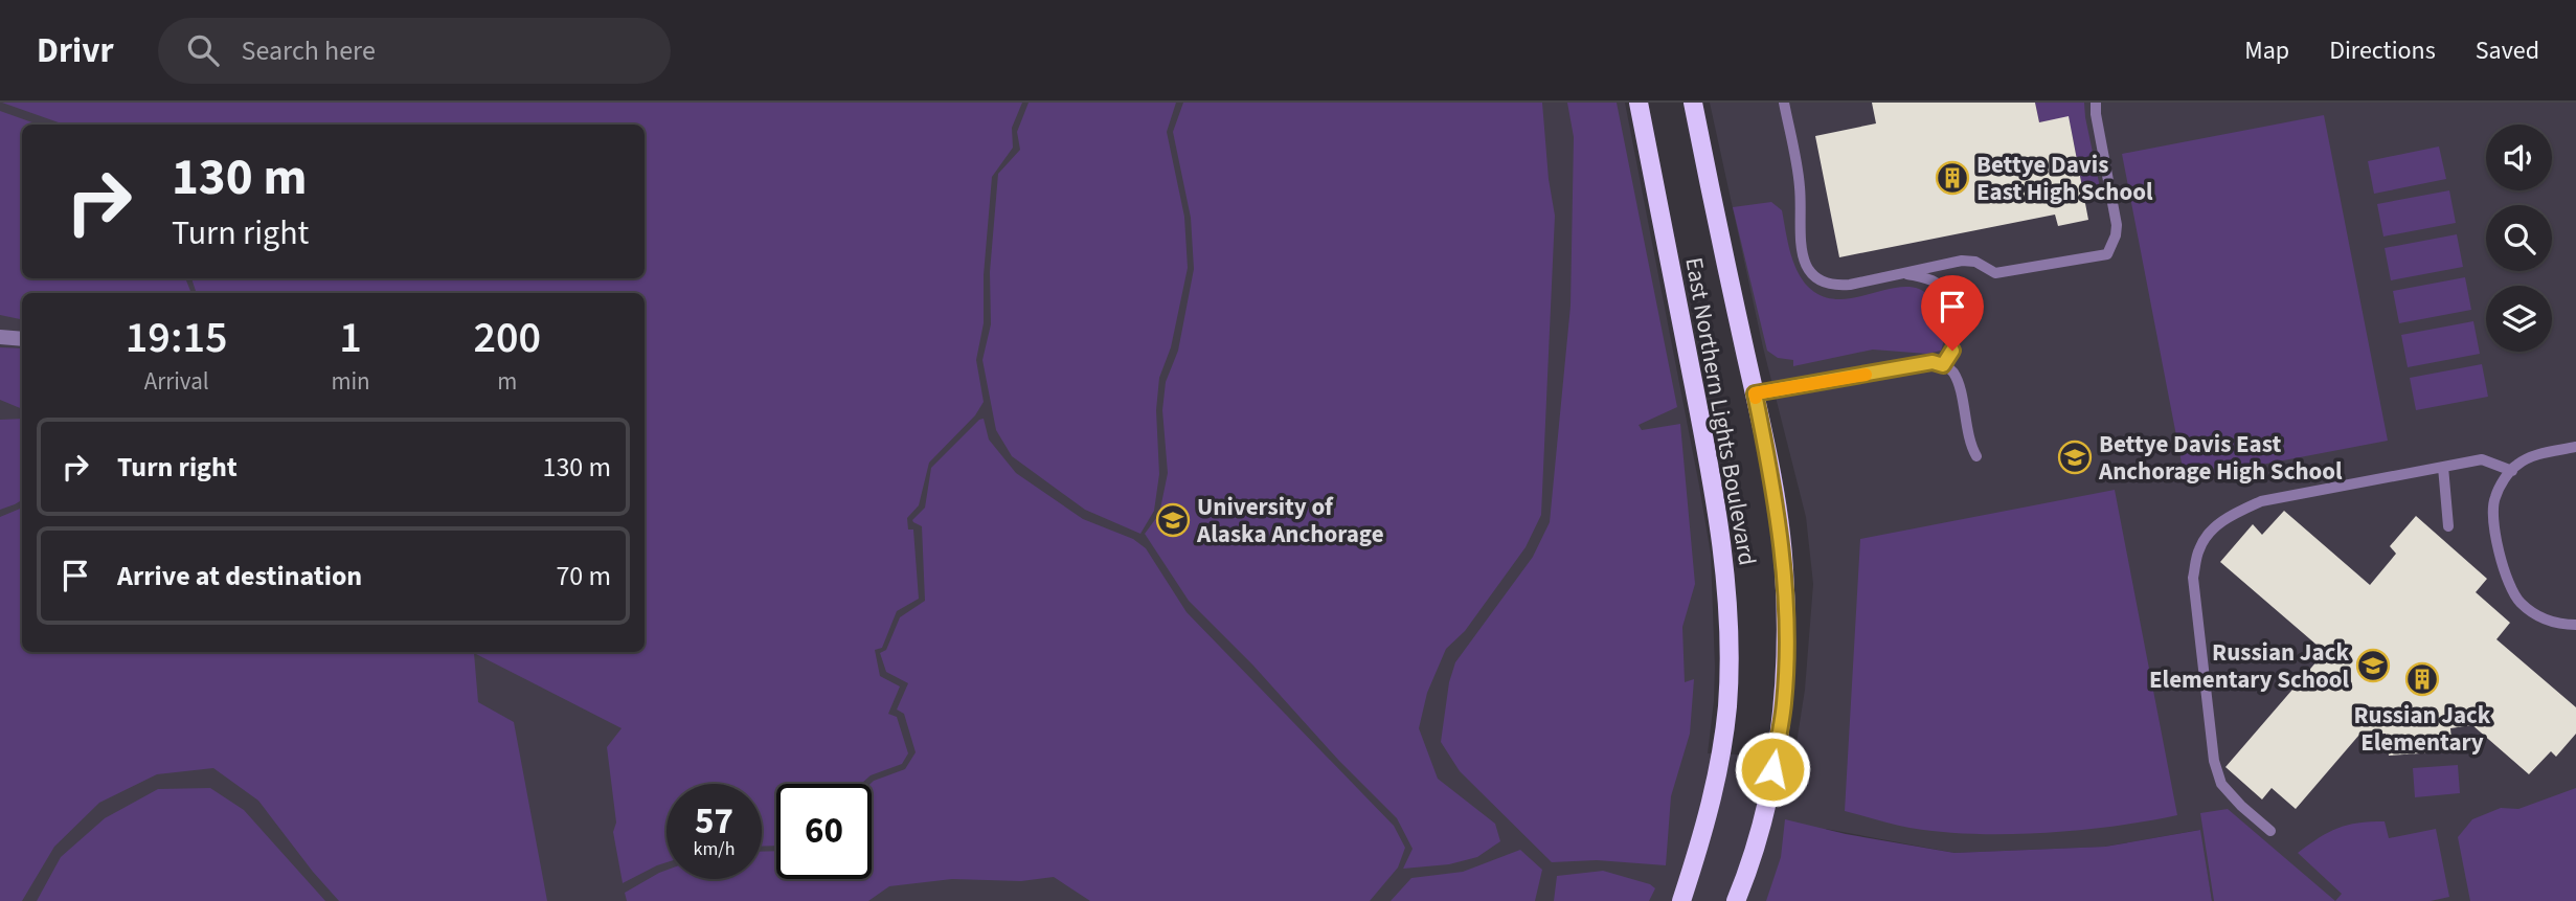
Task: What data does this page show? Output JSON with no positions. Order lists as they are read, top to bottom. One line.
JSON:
{"streets":{"main road":["East Northern Lights Boulevard"]},"places":{"building":["Bettye Davis East High School","Russian Jack Elementary"],"school or university":["Bettye Davis East Anchorage High School","University of Alaska Anchorage","Russian Jack Elementary School"]},"page":{"header":"Drivr","search":"Search here","nav":["Map","Directions","Saved"],"turn":["130 m","Turn right"],"eta":["19:15","Arrival","1","min","200","m"],"list":[{"name":"Turn right","value":"130 m"},{"name":"Arrive at destination","value":"70 m"}],"speed":"57 km/h","limit":"60"}}
